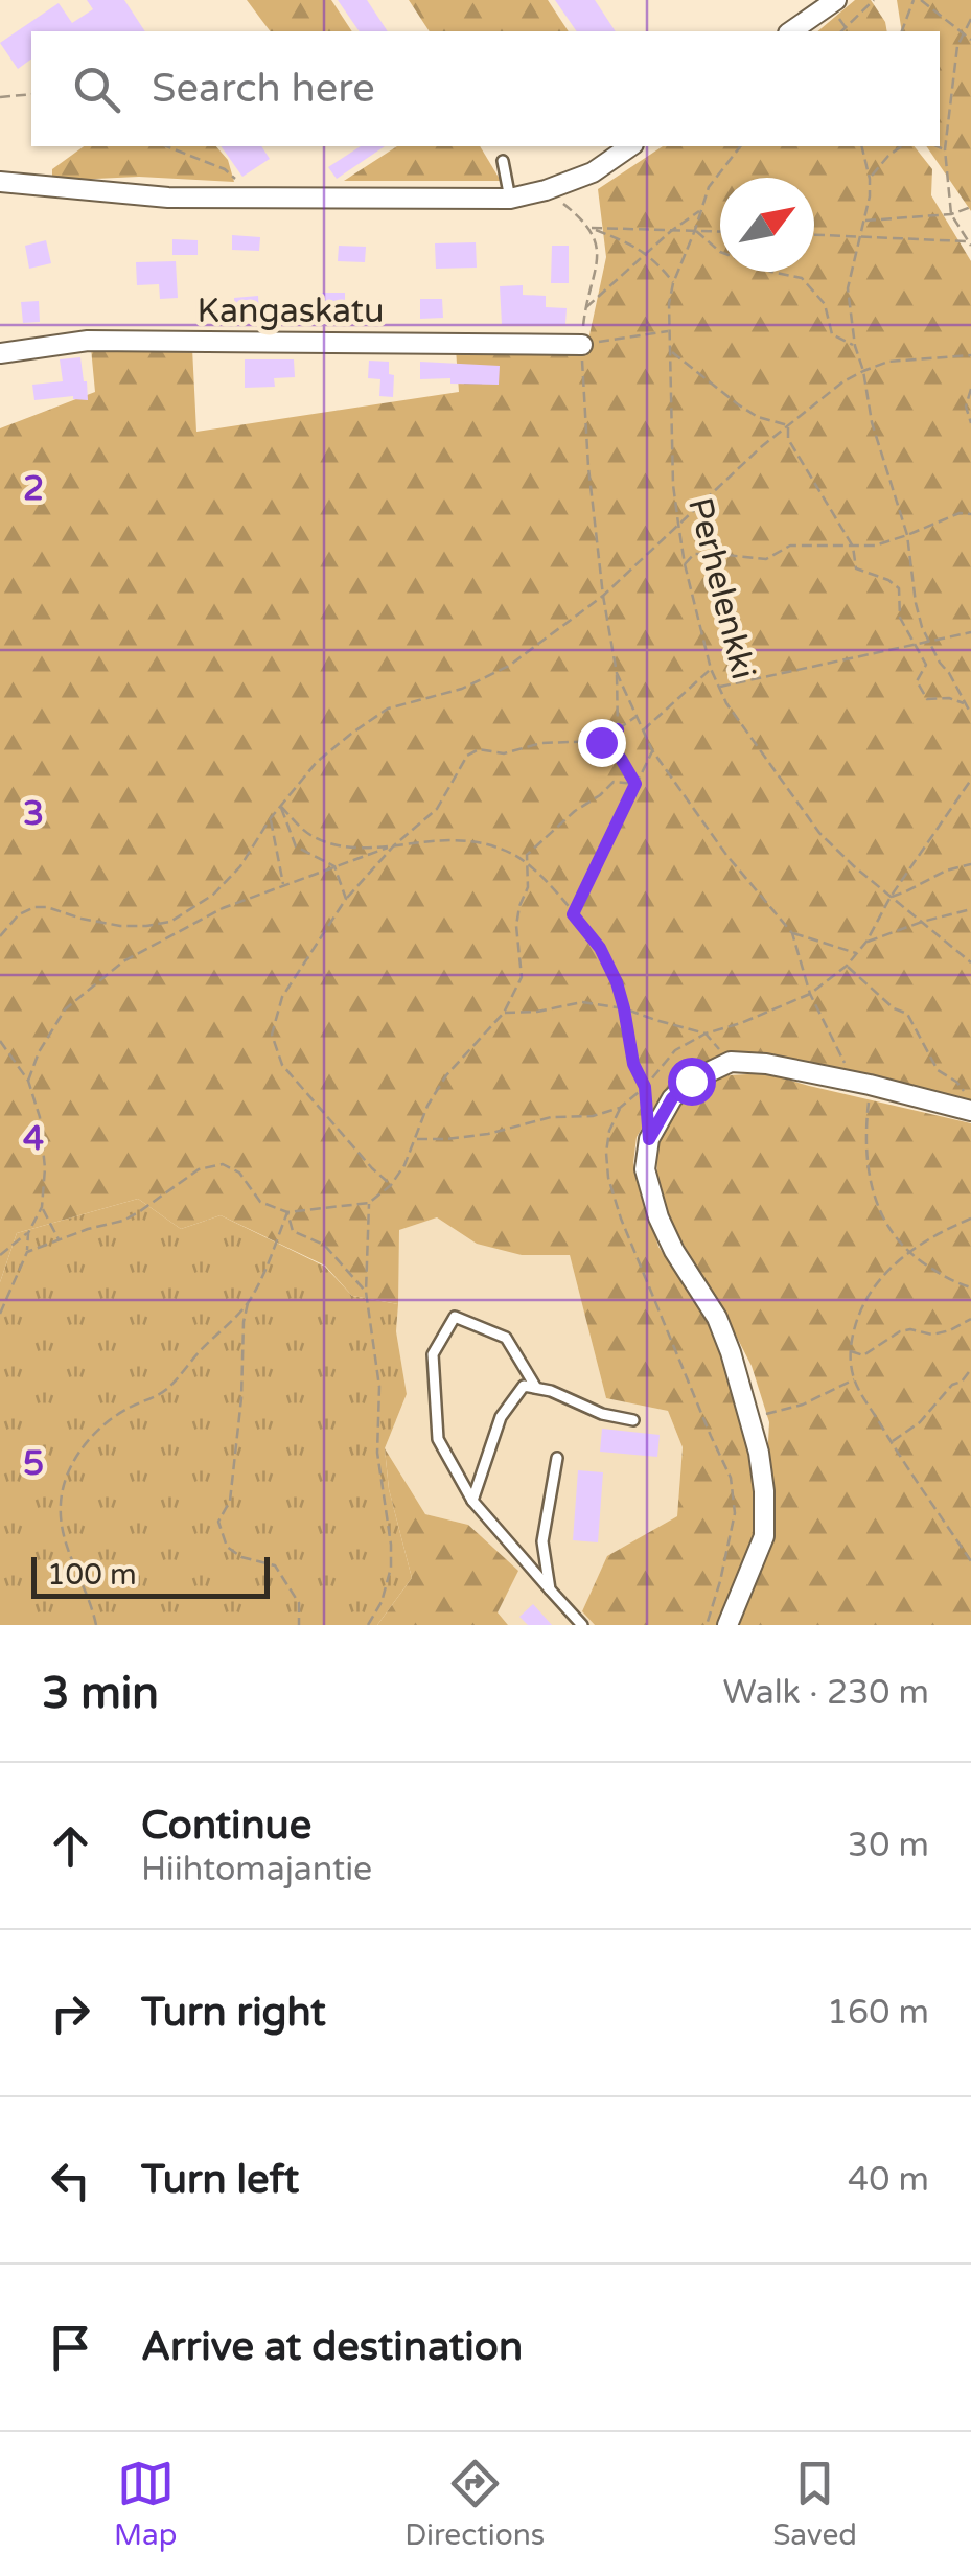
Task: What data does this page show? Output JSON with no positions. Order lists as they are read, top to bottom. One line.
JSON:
{"streets":{"street":["Kangaskatu"],"path":["Perhelenkki"]},"scale_bar":"100 m","north":"top right","page":{"search":"Search here","scale":"100 m","heading":["3 min","Walk · 230 m"],"list":[["Continue","Hiihtomajantie","30 m"],["Turn right","160 m"],["Turn left","40 m"],"Arrive at destination"],"nav":["Map","Directions","Saved"]},"grid":{"rows":["2","3","4","5"]}}
